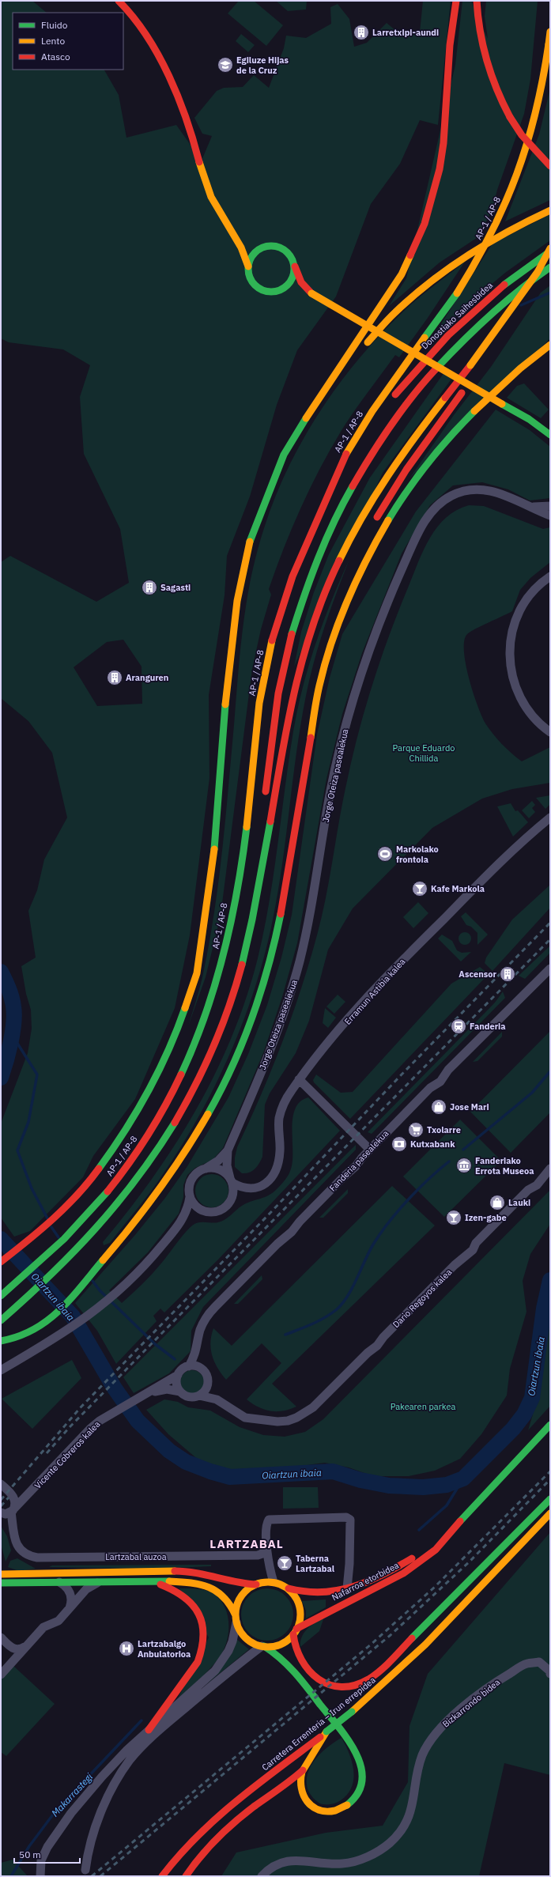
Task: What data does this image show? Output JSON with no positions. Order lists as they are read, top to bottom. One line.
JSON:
{"streets":{"main road":["AP-1 / AP-8","Donostiako Saihesbidea","Nafarroa etorbidea","Carretera Errenteria – Irun errepidea"],"street":["Jorge Oteiza pasealekua","Erramun Astibia kalea","Fanderia pasealekua","Dario Regoyos kalea","Vicente Cobreros kalea","Lartzabal auzoa","Bizkarrondo bidea"]},"crossings":[["Jorge Oteiza pasealekua","Erramun Astibia kalea"],["Fanderia pasealekua","Dario Regoyos kalea"],["Fanderia pasealekua","Vicente Cobreros kalea"],["Dario Regoyos kalea","Vicente Cobreros kalea"],["Vicente Cobreros kalea","Lartzabal auzoa"]],"districts":["LARTZABAL"],"water":["Oiartzun ibaia","Makarrastegi"],"parks":["Parque Eduardo Chillida","Pakearen parkea"],"places":{"building":["Larretxipi-aundi","Sagasti","Aranguren","Ascensor"],"school or university":["Egiluze Hijas de la Cruz"],"sports":["Markolako frontoia"],"bar":["Kafe Markola","Izen-gabe","Taberna Lartzabal"],"station":["Fanderia"],"shop":["Jose Mari","Lauki"],"supermarket":["Txolarre"],"bank":["Kutxabank"],"museum":["Fanderiako Errota Museoa"],"hospital":["Lartzabalgo Anbulatorioa"]},"legend":["Fluido","Lento","Atasco"],"scale_bar":"50 m"}
